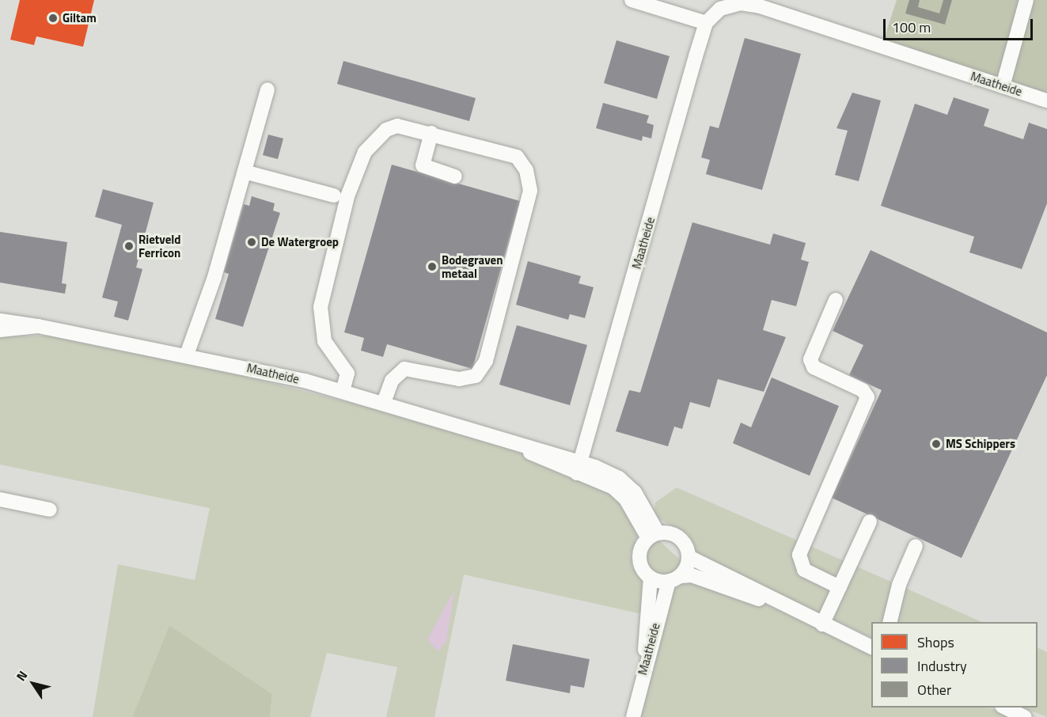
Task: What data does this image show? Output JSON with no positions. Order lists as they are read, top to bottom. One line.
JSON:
{"streets":{"street":["Maatheide"]},"places":["Giltam","De Watergroep","Rietveld Ferricon","Bodegraven metaal","MS Schippers"],"legend":["Shops","Industry","Other"],"scale_bar":"100 m","north":"top left"}
